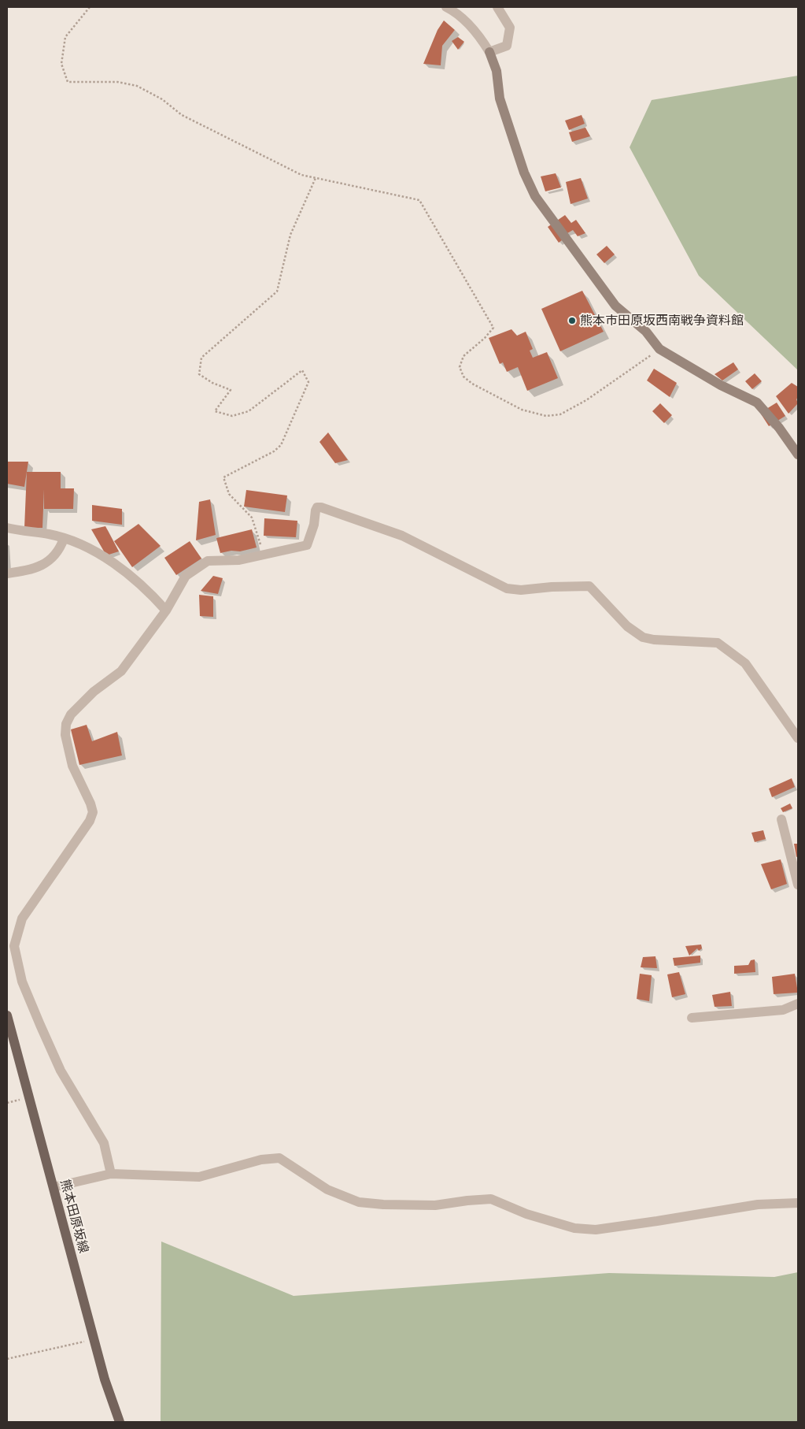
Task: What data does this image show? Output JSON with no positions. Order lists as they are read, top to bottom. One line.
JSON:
{"streets":{"main road":["熊本田原坂線"]},"places":["熊本市田原坂西南戦争資料館"]}
